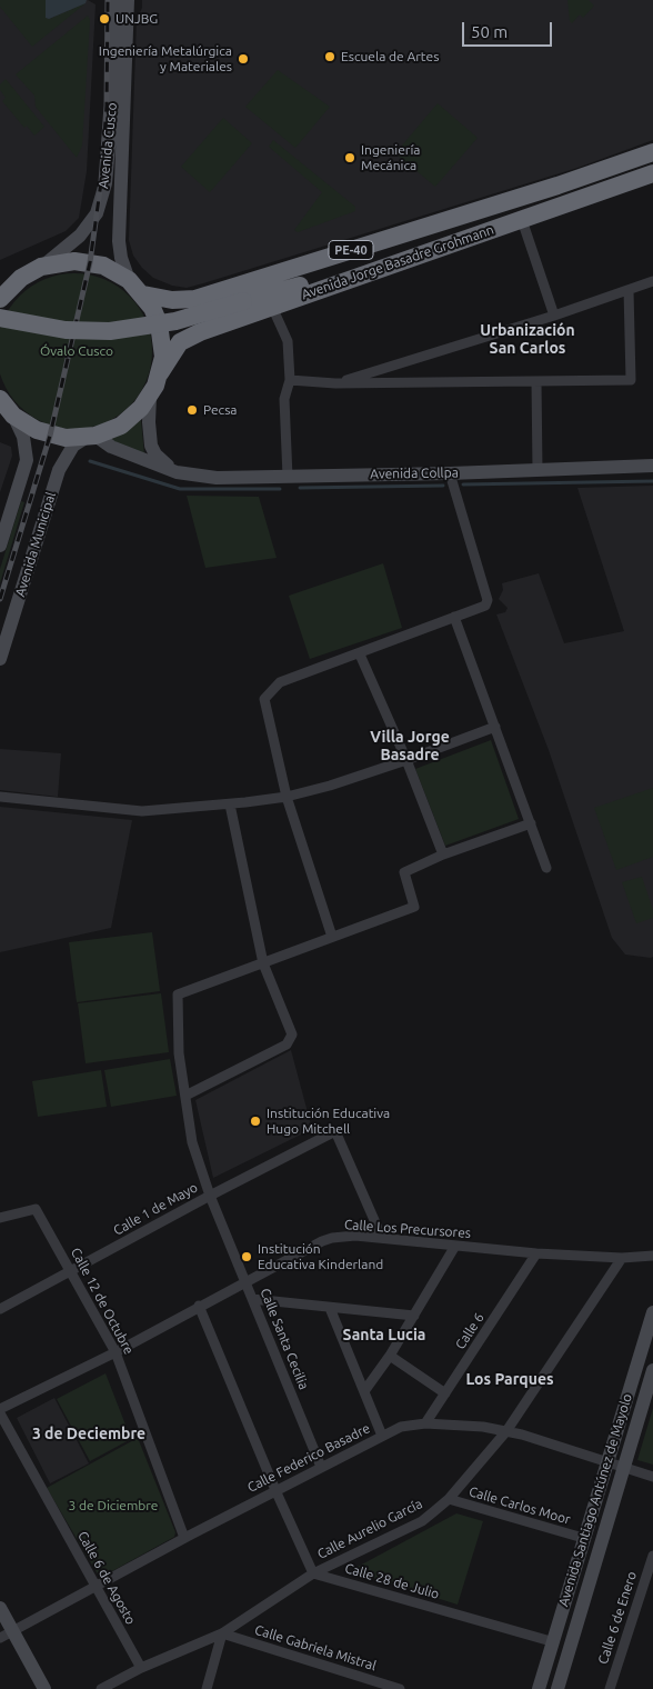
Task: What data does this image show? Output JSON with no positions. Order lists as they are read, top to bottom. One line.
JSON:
{"streets":{"highway":["PE-40","Avenida Jorge Basadre Grohmann"],"main road":["Avenida Cusco","Avenida Collpa","Avenida Municipal","Avenida Santiago Antúnez de Mayolo"],"street":["Calle 1 de Mayo","Calle Los Precursores","Calle 12 de Octubre","Calle 6","Calle Santa Cecilia","Calle Federico Basadre","Calle Carlos Moor","Calle Aurelio García","Calle 6 de Agosto","Calle 28 de Julio","Calle 6 de Enero","Calle Gabriela Mistral"]},"crossings":[["Avenida Collpa","Avenida Municipal"],["Calle 1 de Mayo","Calle Los Precursores"],["Calle 1 de Mayo","Calle 12 de Octubre"],["Calle 1 de Mayo","Calle Santa Cecilia"],["Calle Los Precursores","Calle 12 de Octubre"],["Calle Los Precursores","Calle 6"],["Calle Los Precursores","Calle Santa Cecilia"],["Calle Los Precursores","Calle Aurelio García"],["Calle 12 de Octubre","Calle Federico Basadre"],["Calle 6","Calle Federico Basadre"],["Calle Santa Cecilia","Calle Federico Basadre"],["Calle Federico Basadre","Avenida Santiago Antúnez de Mayolo"],["Calle Federico Basadre","Calle Aurelio García"],["Calle Federico Basadre","Calle 6 de Agosto"],["Avenida Santiago Antúnez de Mayolo","Calle Carlos Moor"],["Avenida Santiago Antúnez de Mayolo","Calle 28 de Julio"],["Calle Carlos Moor","Calle Aurelio García"],["Calle Aurelio García","Calle 6 de Agosto"],["Calle Aurelio García","Calle 28 de Julio"],["Calle Aurelio García","Calle Gabriela Mistral"]],"districts":["Urbanización San Carlos","Villa Jorge Basadre","Santa Lucia","Los Parques","3 de Deciembre"],"parks":["Óvalo Cusco","3 de Diciembre"],"places":["UNJBG","Escuela de Artes","Ingeniería Metalúrgica y Materiales","Ingeniería Mecánica","Pecsa","Institución Educativa Hugo Mitchell","Institución Educativa Kinderland"],"scale_bar":"50 m"}
